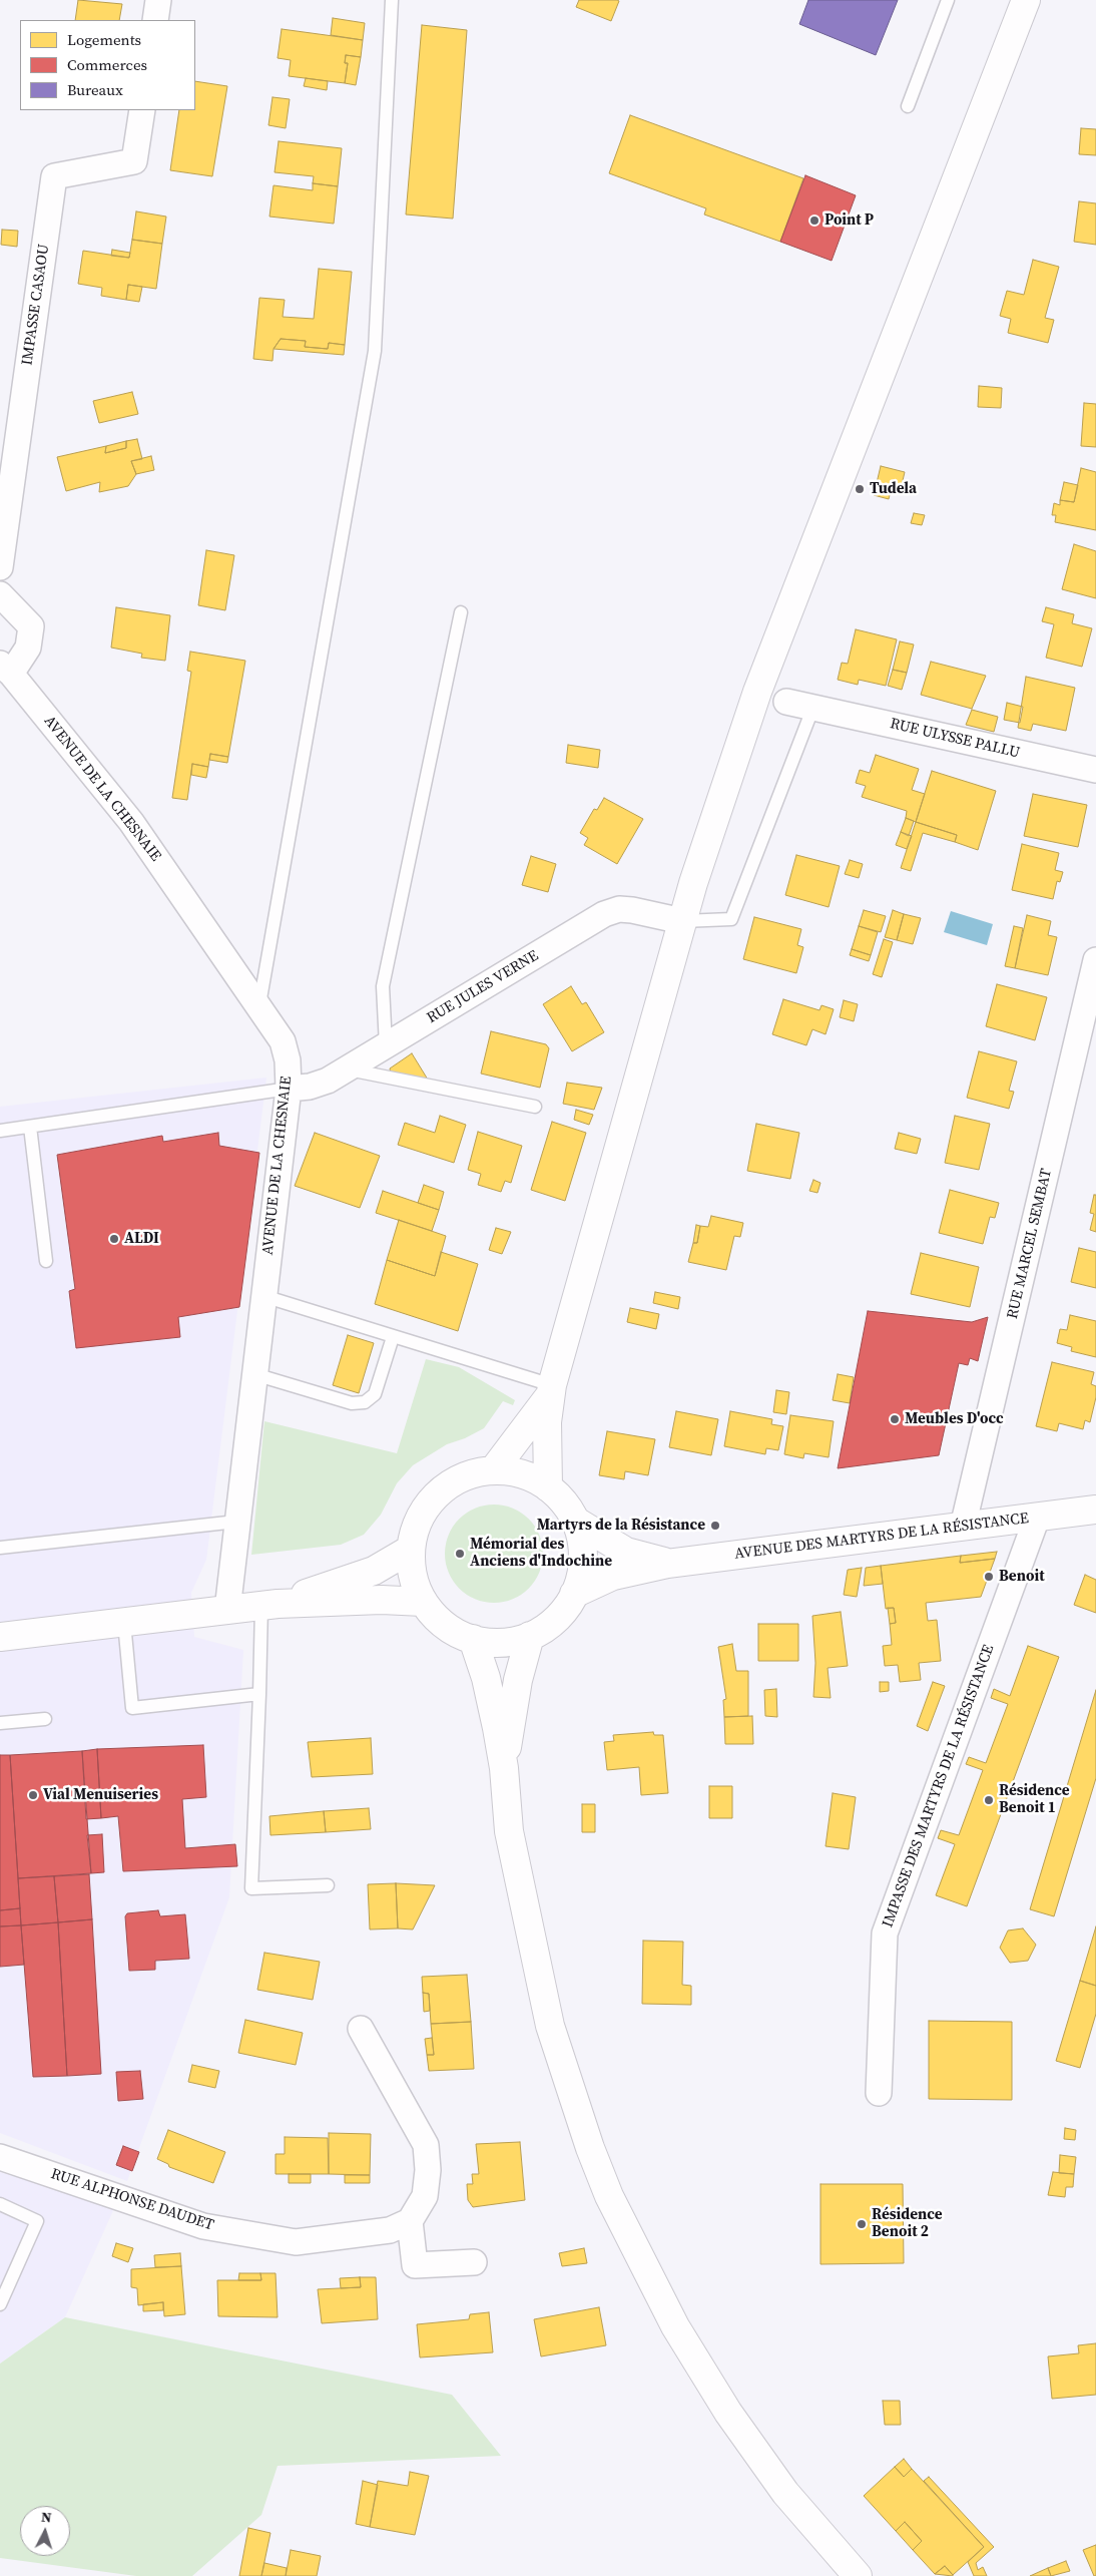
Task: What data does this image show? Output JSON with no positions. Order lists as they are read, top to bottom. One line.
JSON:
{"streets":{"main road":["AVENUE DES MARTYRS DE LA RÉSISTANCE"],"street":["IMPASSE CASAOU","RUE ULYSSE PALLU","AVENUE DE LA CHESNAIE","RUE JULES VERNE","RUE MARCEL SEMBAT","IMPASSE DES MARTYRS DE LA RÉSISTANCE","RUE ALPHONSE DAUDET"]},"crossings":[["AVENUE DE LA CHESNAIE","RUE JULES VERNE"],["RUE MARCEL SEMBAT","AVENUE DES MARTYRS DE LA RÉSISTANCE"],["AVENUE DES MARTYRS DE LA RÉSISTANCE","IMPASSE DES MARTYRS DE LA RÉSISTANCE"]],"places":["Point P","Tudela","ALDI","Meubles D'occ","Martyrs de la Résistance","Mémorial des Anciens d'Indochine","Benoit","Vial Menuiseries","Résidence Benoit 1","Résidence Benoit 2"],"legend":["Logements","Commerces","Bureaux"],"north":"top"}
